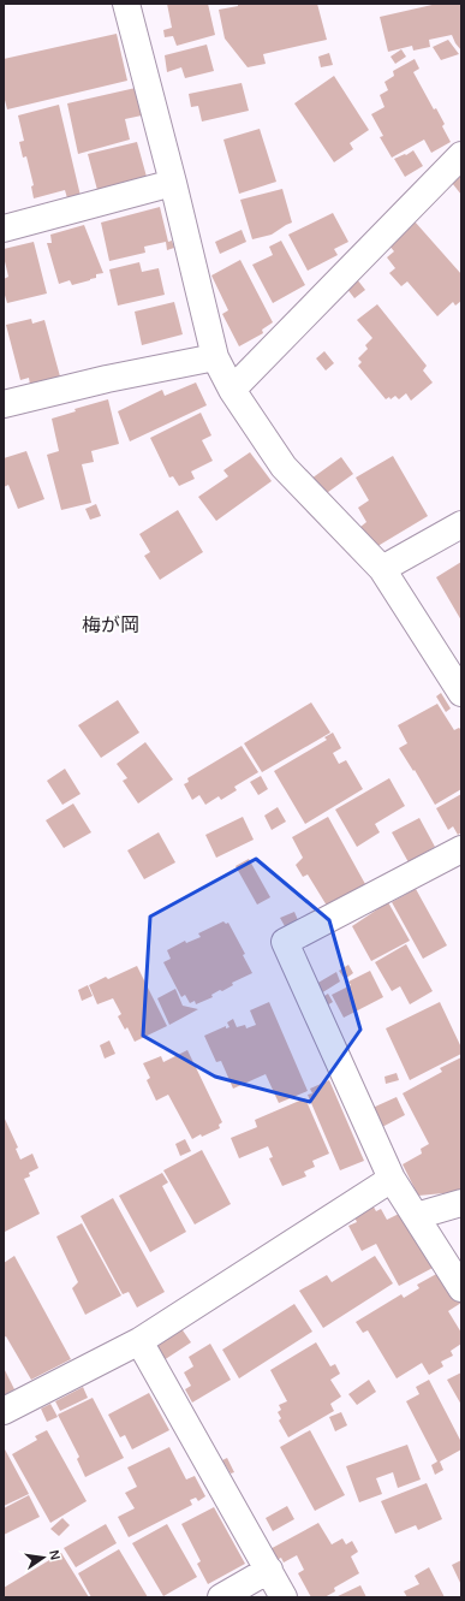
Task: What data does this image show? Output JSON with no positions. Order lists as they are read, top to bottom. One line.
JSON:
{"districts":["梅が岡"],"north":"right"}
